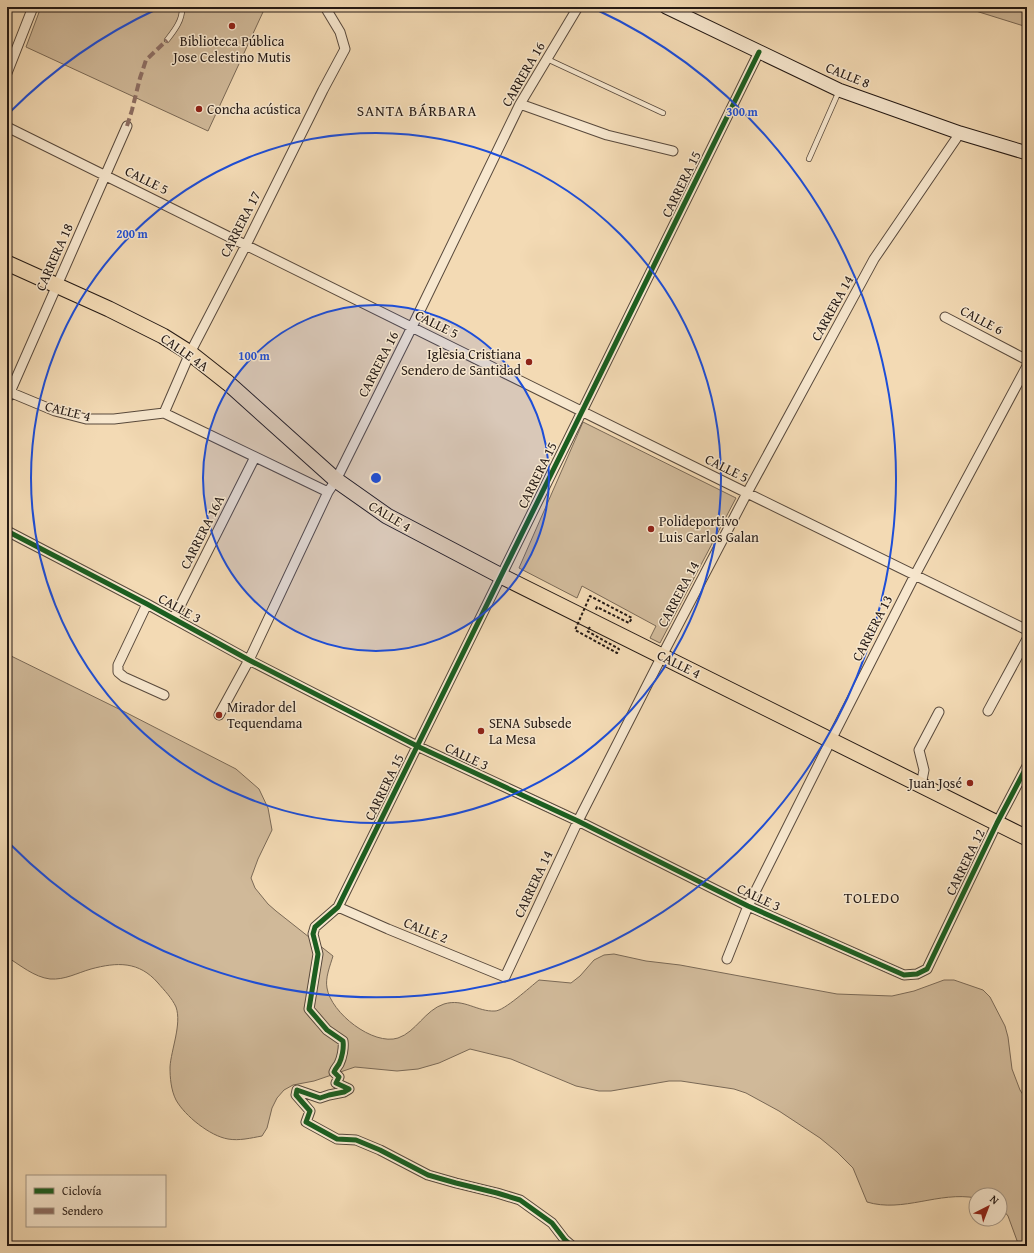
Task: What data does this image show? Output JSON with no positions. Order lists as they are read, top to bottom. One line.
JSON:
{"streets":{"main road":["CALLE 8","CALLE 4A","CALLE 4"],"street":["CARRERA 16","CALLE 5","CARRERA 15","CARRERA 17","CARRERA 18","CARRERA 14","CALLE 6","CARRERA 16A","CALLE 3","CARRERA 13","CARRERA 12","CALLE 2"]},"crossings":[["CARRERA 16","CALLE 5"],["CARRERA 16","CALLE 4A"],["CARRERA 16","CALLE 4"],["CARRERA 16","CALLE 3"],["CALLE 8","CARRERA 15"],["CALLE 8","CARRERA 14"],["CALLE 5","CARRERA 15"],["CALLE 5","CARRERA 17"],["CALLE 5","CARRERA 18"],["CALLE 5","CARRERA 14"],["CALLE 5","CARRERA 13"],["CARRERA 15","CALLE 4"],["CARRERA 15","CALLE 3"],["CARRERA 15","CALLE 2"],["CARRERA 17","CALLE 4A"],["CARRERA 17","CALLE 4"],["CARRERA 18","CALLE 4A"],["CARRERA 18","CALLE 4"],["CARRERA 14","CALLE 4"],["CARRERA 14","CALLE 3"],["CARRERA 14","CALLE 2"],["CALLE 4A","CALLE 4"],["CALLE 4","CARRERA 16A"],["CALLE 4","CARRERA 13"],["CALLE 4","CARRERA 12"],["CARRERA 16A","CALLE 3"],["CALLE 3","CARRERA 13"],["CALLE 3","CARRERA 12"]],"districts":["SANTA BÁRBARA","TOLEDO"],"places":["Biblioteca Pública Jose Celestino Mutis","Concha acústica","Iglesia Cristiana Sendero de Santidad","Polideportivo Luis Carlos Galan","Mirador del Tequendama","SENA Subsede La Mesa","Juan José"],"legend":["Ciclovía","Sendero"],"north":"top right","rings":["300 m","200 m","100 m"]}
